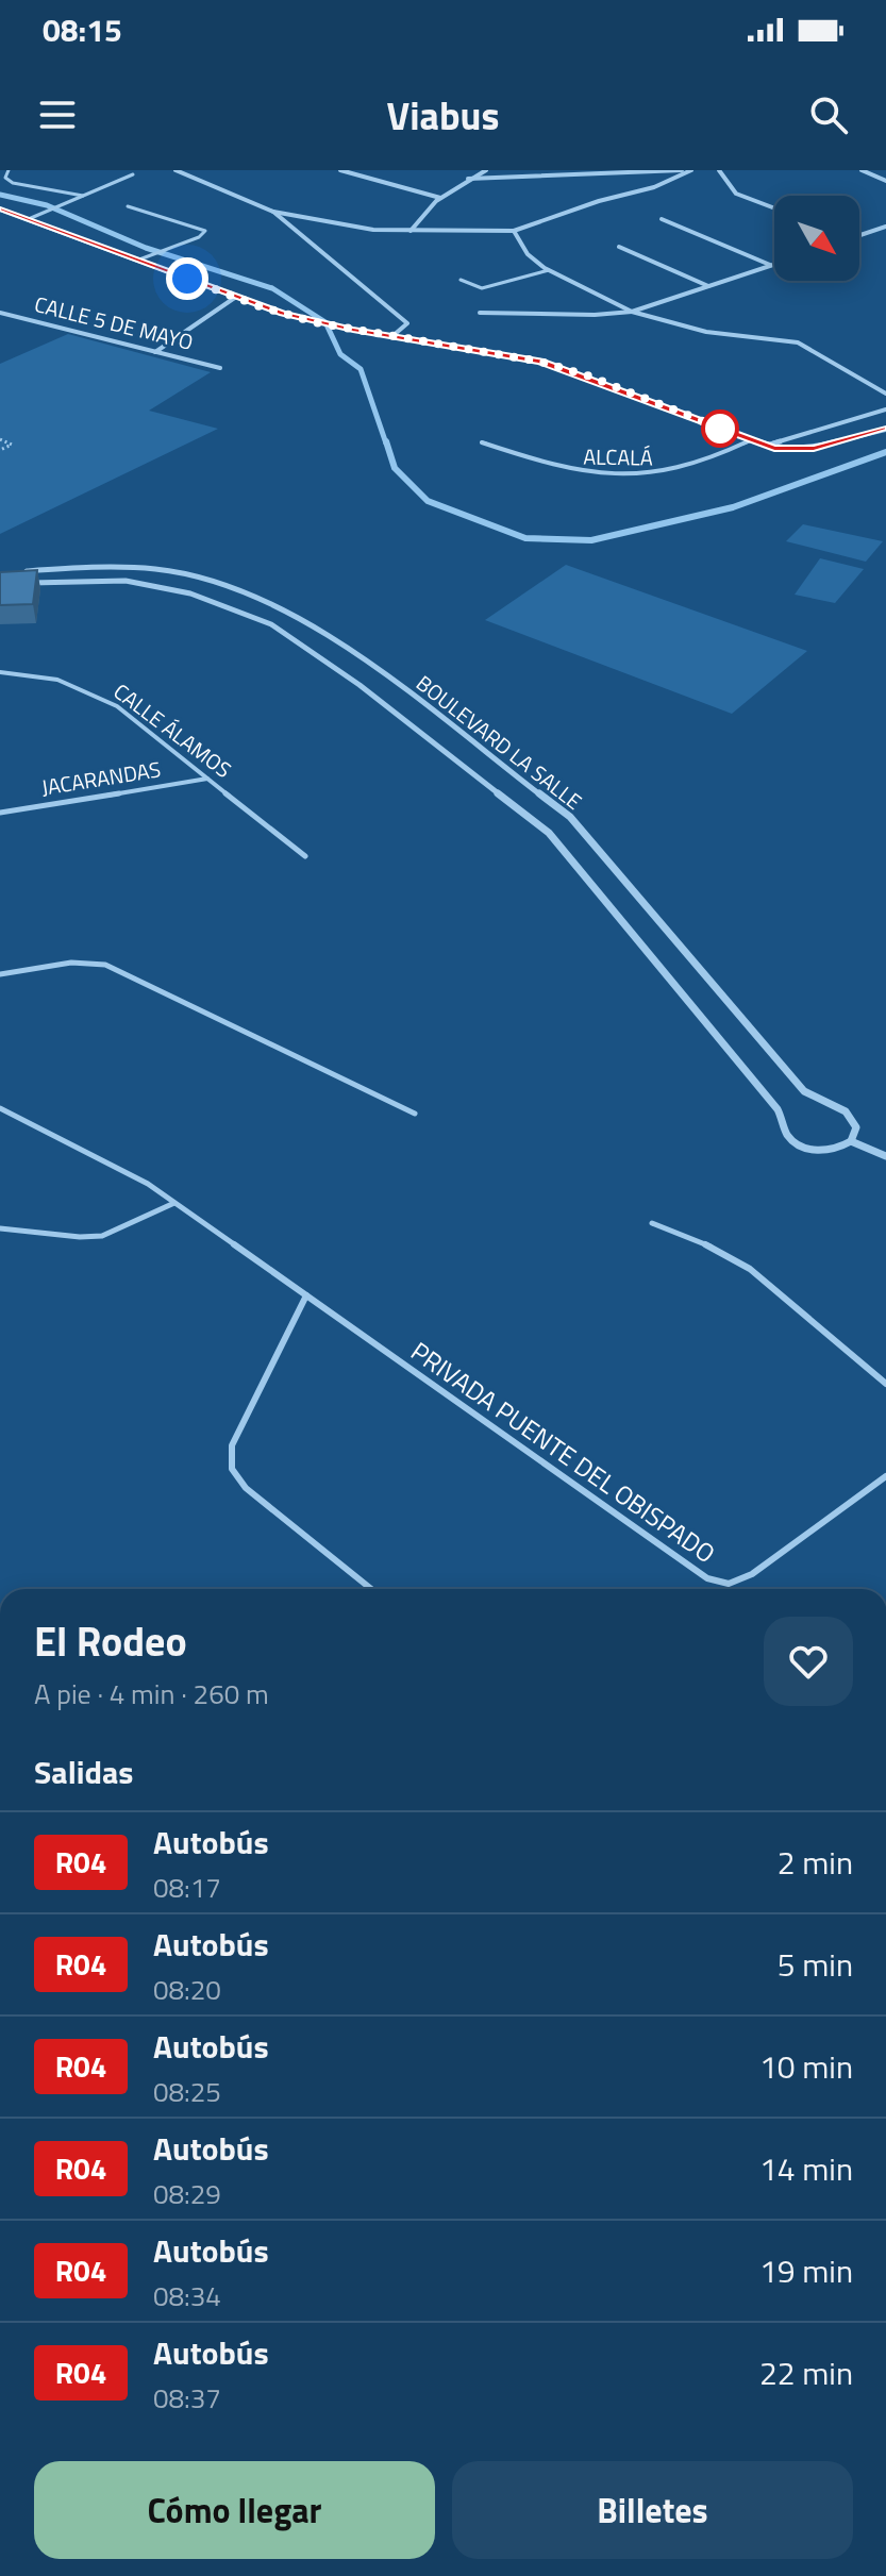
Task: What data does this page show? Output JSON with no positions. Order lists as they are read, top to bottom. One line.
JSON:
{"streets":{"street":["CALLE 5 DE MAYO","BOULEVARD LA SALLE"],"lane":["ALCALÁ","CALLE ÁLAMOS","JACARANDAS","PRIVADA PUENTE DEL OBISPADO"]},"crossings":[["CALLE ÁLAMOS","JACARANDAS"]],"lines":["bus line R04"],"north":"bottom right","page":{"status":"08:15","header":"Viabus","heading":[["El Rodeo","A pie · 4 min · 260 m"],"Salidas"],"list":[{"mark":"R04","name":"Autobús","note":"08:17","value":"2 min"},{"mark":"R04","name":"Autobús","note":"08:20","value":"5 min"},{"mark":"R04","name":"Autobús","note":"08:25","value":"10 min"},{"mark":"R04","name":"Autobús","note":"08:29","value":"14 min"},{"mark":"R04","name":"Autobús","note":"08:34","value":"19 min"},{"mark":"R04","name":"Autobús","note":"08:37","value":"22 min"}],"buttons":["Cómo llegar","Billetes"]}}
